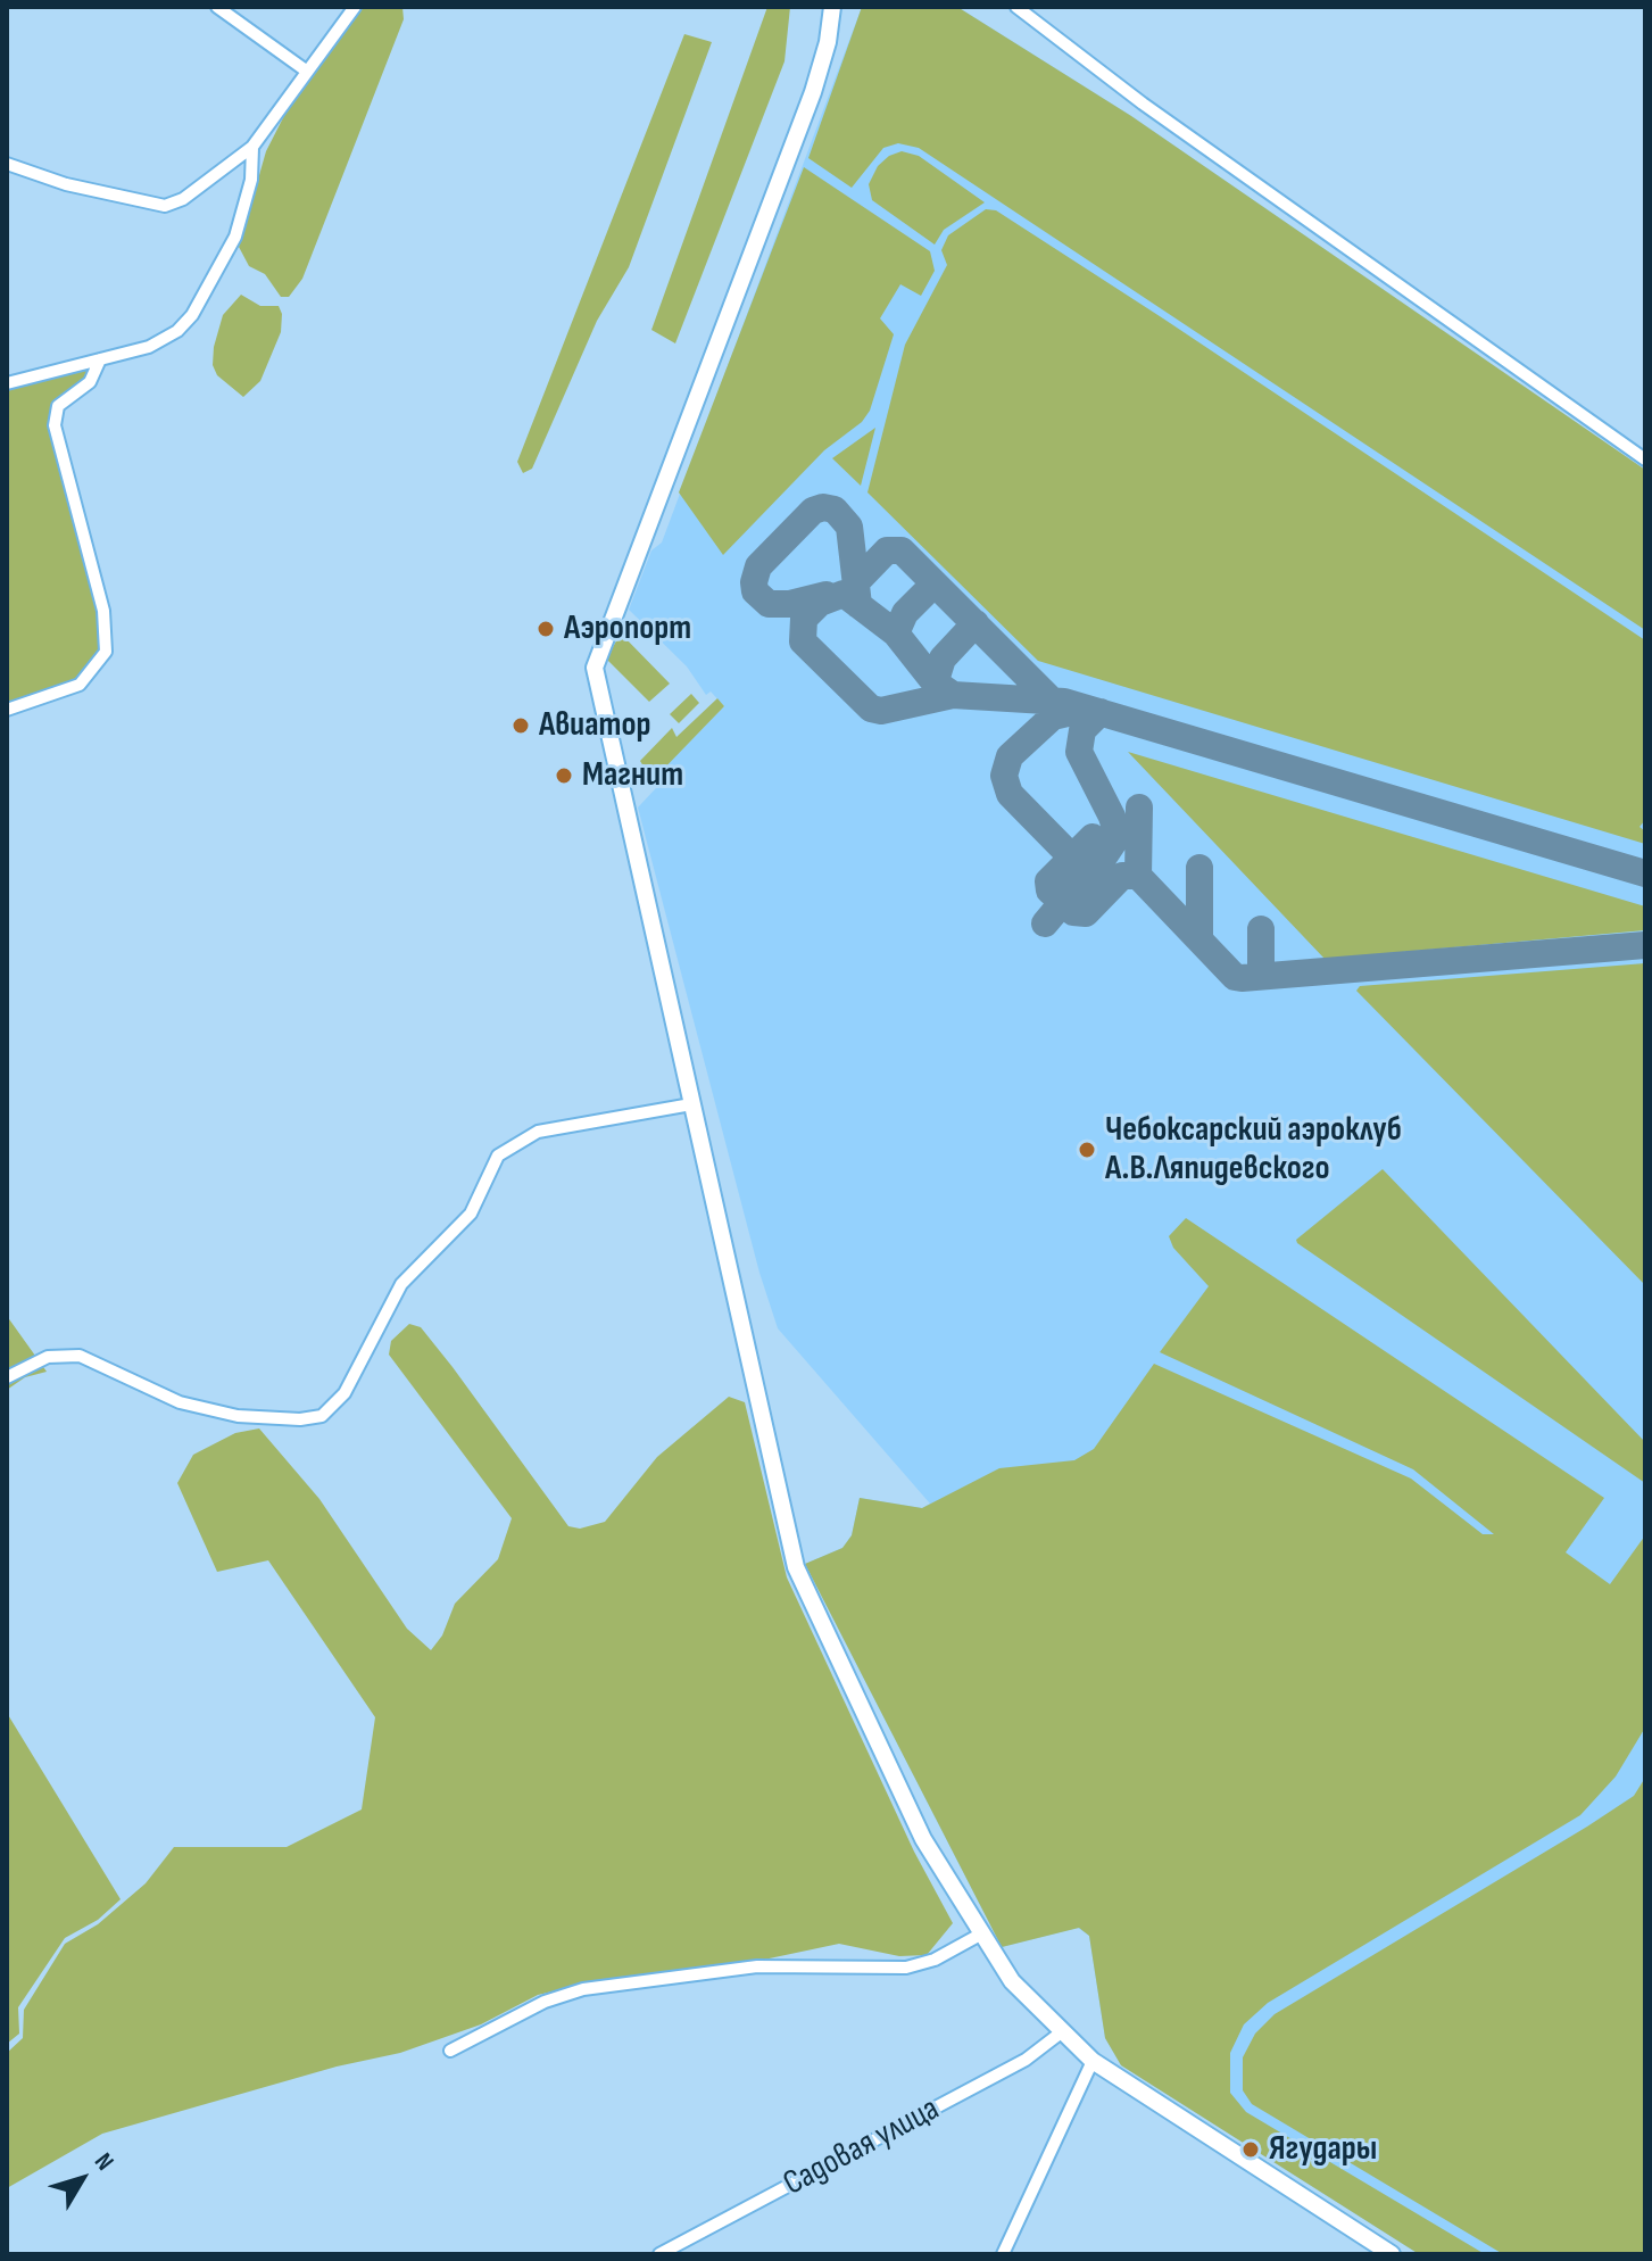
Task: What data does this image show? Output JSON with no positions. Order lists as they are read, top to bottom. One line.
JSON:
{"streets":{"street":["Садовая улица"]},"places":["Аэропорт","Авиатор","Магнит","Чебоксарский аэроклуб А.В.Ляпидевского","Ягудары"],"north":"top right"}
